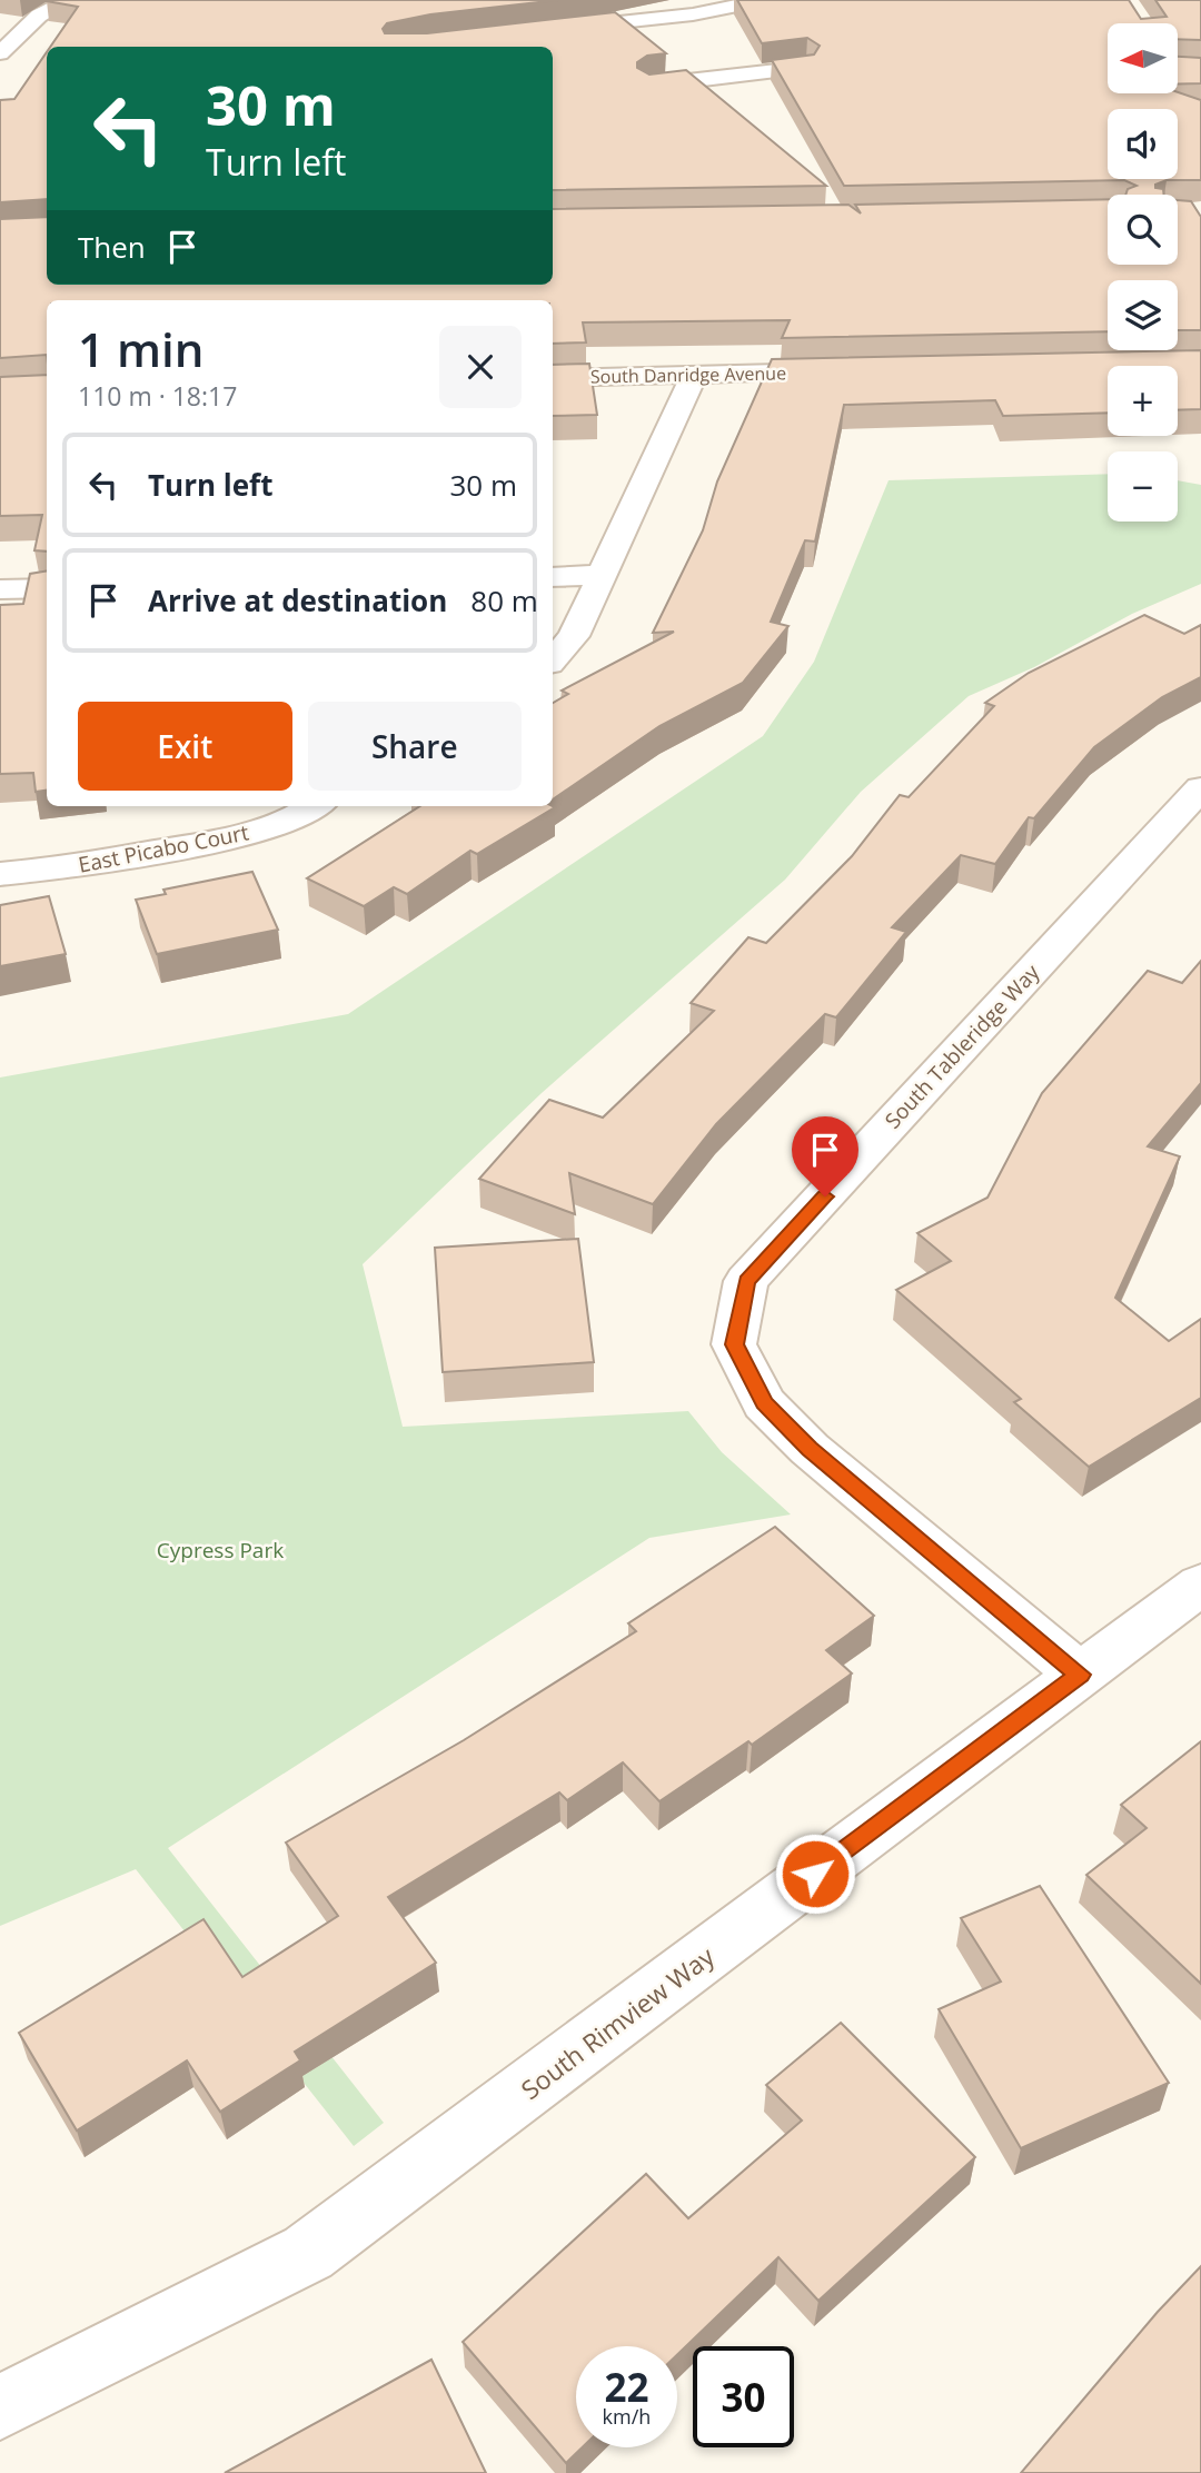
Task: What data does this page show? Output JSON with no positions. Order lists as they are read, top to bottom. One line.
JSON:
{"streets":{"street":["South Danridge Avenue","East Picabo Court","South Tableridge Way","South Rimview Way"]},"crossings":[["South Tableridge Way","South Rimview Way"]],"parks":["Cypress Park"],"north":"left","page":{"map_buttons":["+","−"],"turn":["30 m","Turn left"],"then":"Then","heading":["1 min","110 m · 18:17"],"list":[{"name":"Turn left","value":"30 m"},{"name":"Arrive at destination","value":"80 m"}],"buttons":["Exit","Share"],"speed":"22 km/h","limit":"30"}}
